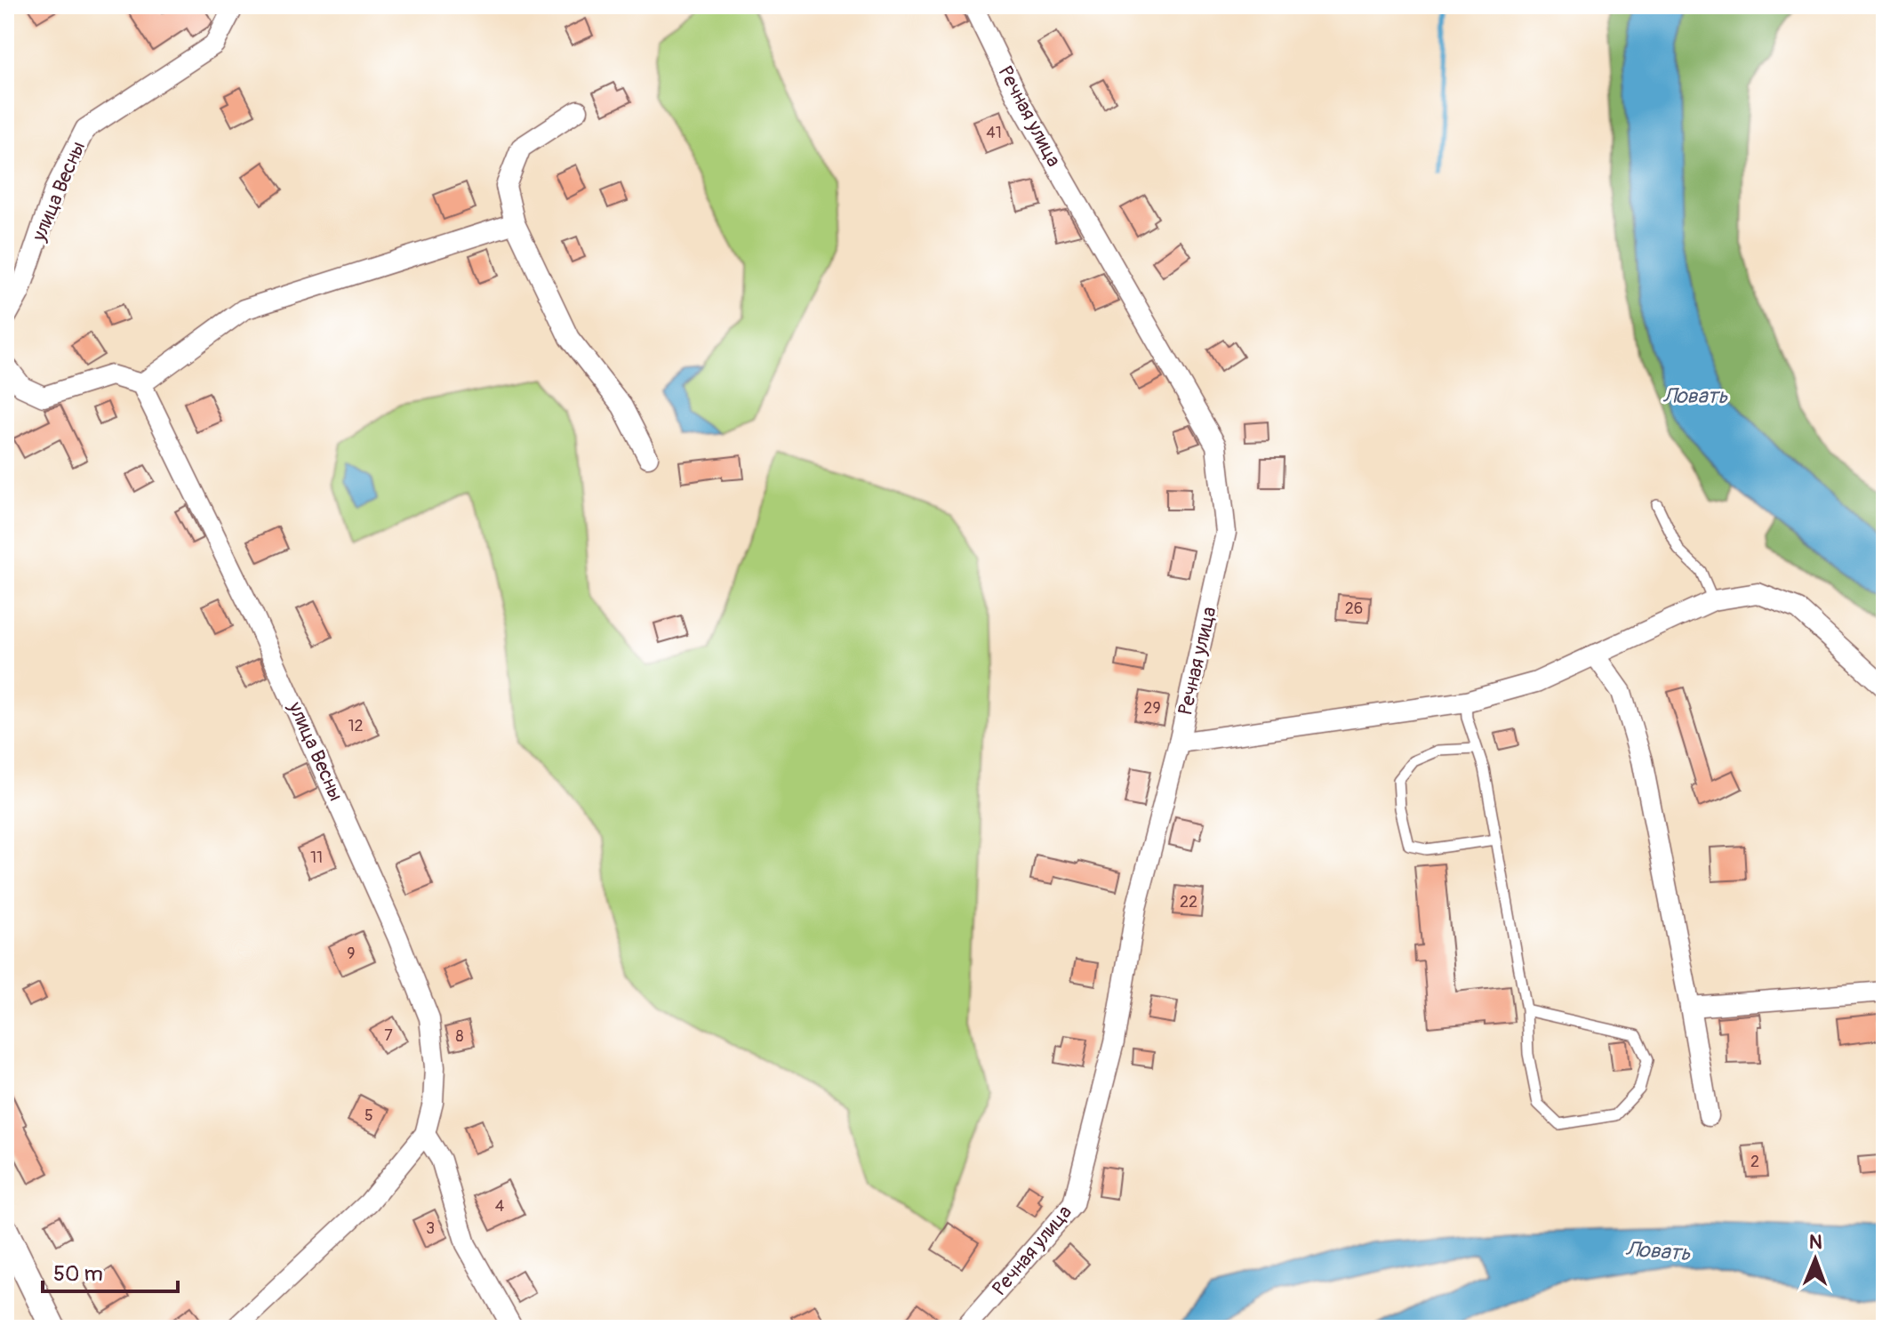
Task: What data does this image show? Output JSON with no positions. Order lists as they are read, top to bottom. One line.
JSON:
{"streets":{"street":["Речная улица","улица Весны"]},"water":["Ловать"],"house_numbers":["41","26","29","12","11","22","9","7","8","5","2","4","3"],"scale_bar":"50 m","north":"top"}
